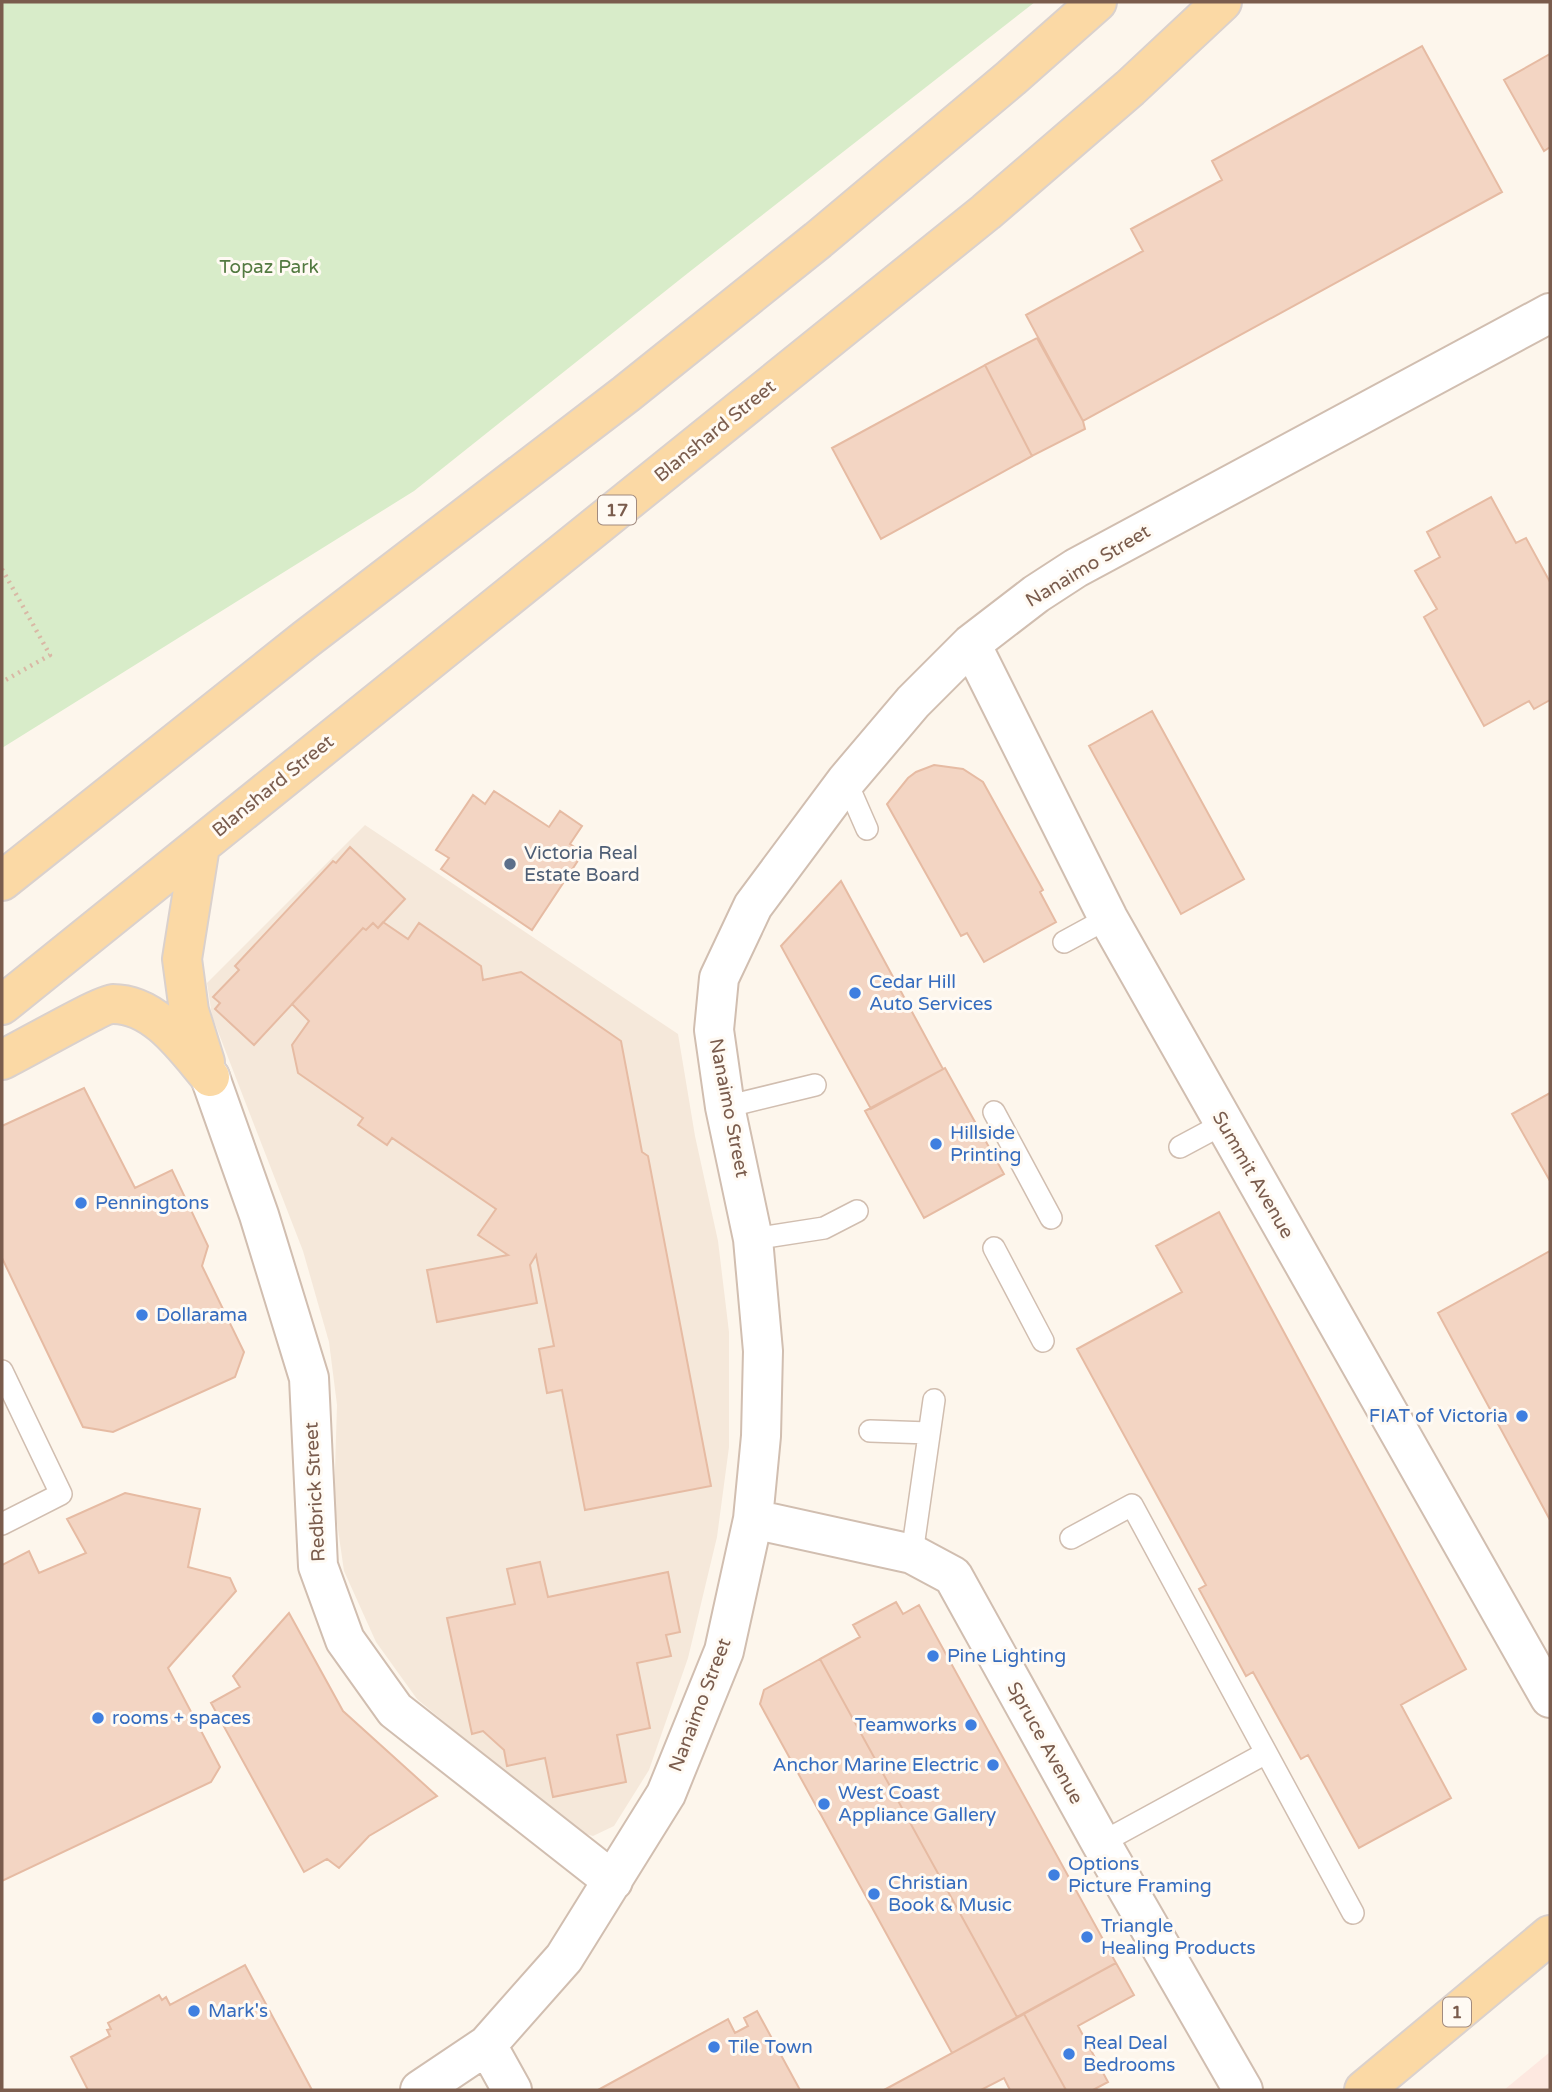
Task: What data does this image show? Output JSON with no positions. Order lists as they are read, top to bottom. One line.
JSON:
{"streets":{"main road":["Blanshard Street","17","1"],"street":["Nanaimo Street","Summit Avenue","Redbrick Street","Spruce Avenue"]},"crossings":[["Nanaimo Street","Summit Avenue"],["Nanaimo Street","Redbrick Street"],["Nanaimo Street","Spruce Avenue"]],"parks":["Topaz Park"],"places":["Victoria Real Estate Board","Cedar Hill Auto Services","Hillside Printing","Penningtons","Dollarama","FIAT of Victoria","Pine Lighting","rooms + spaces","Teamworks","Anchor Marine Electric","West Coast Appliance Gallery","Options Picture Framing","Christian Book & Music","Triangle Healing Products","Mark's","Tile Town","Real Deal Bedrooms"]}
